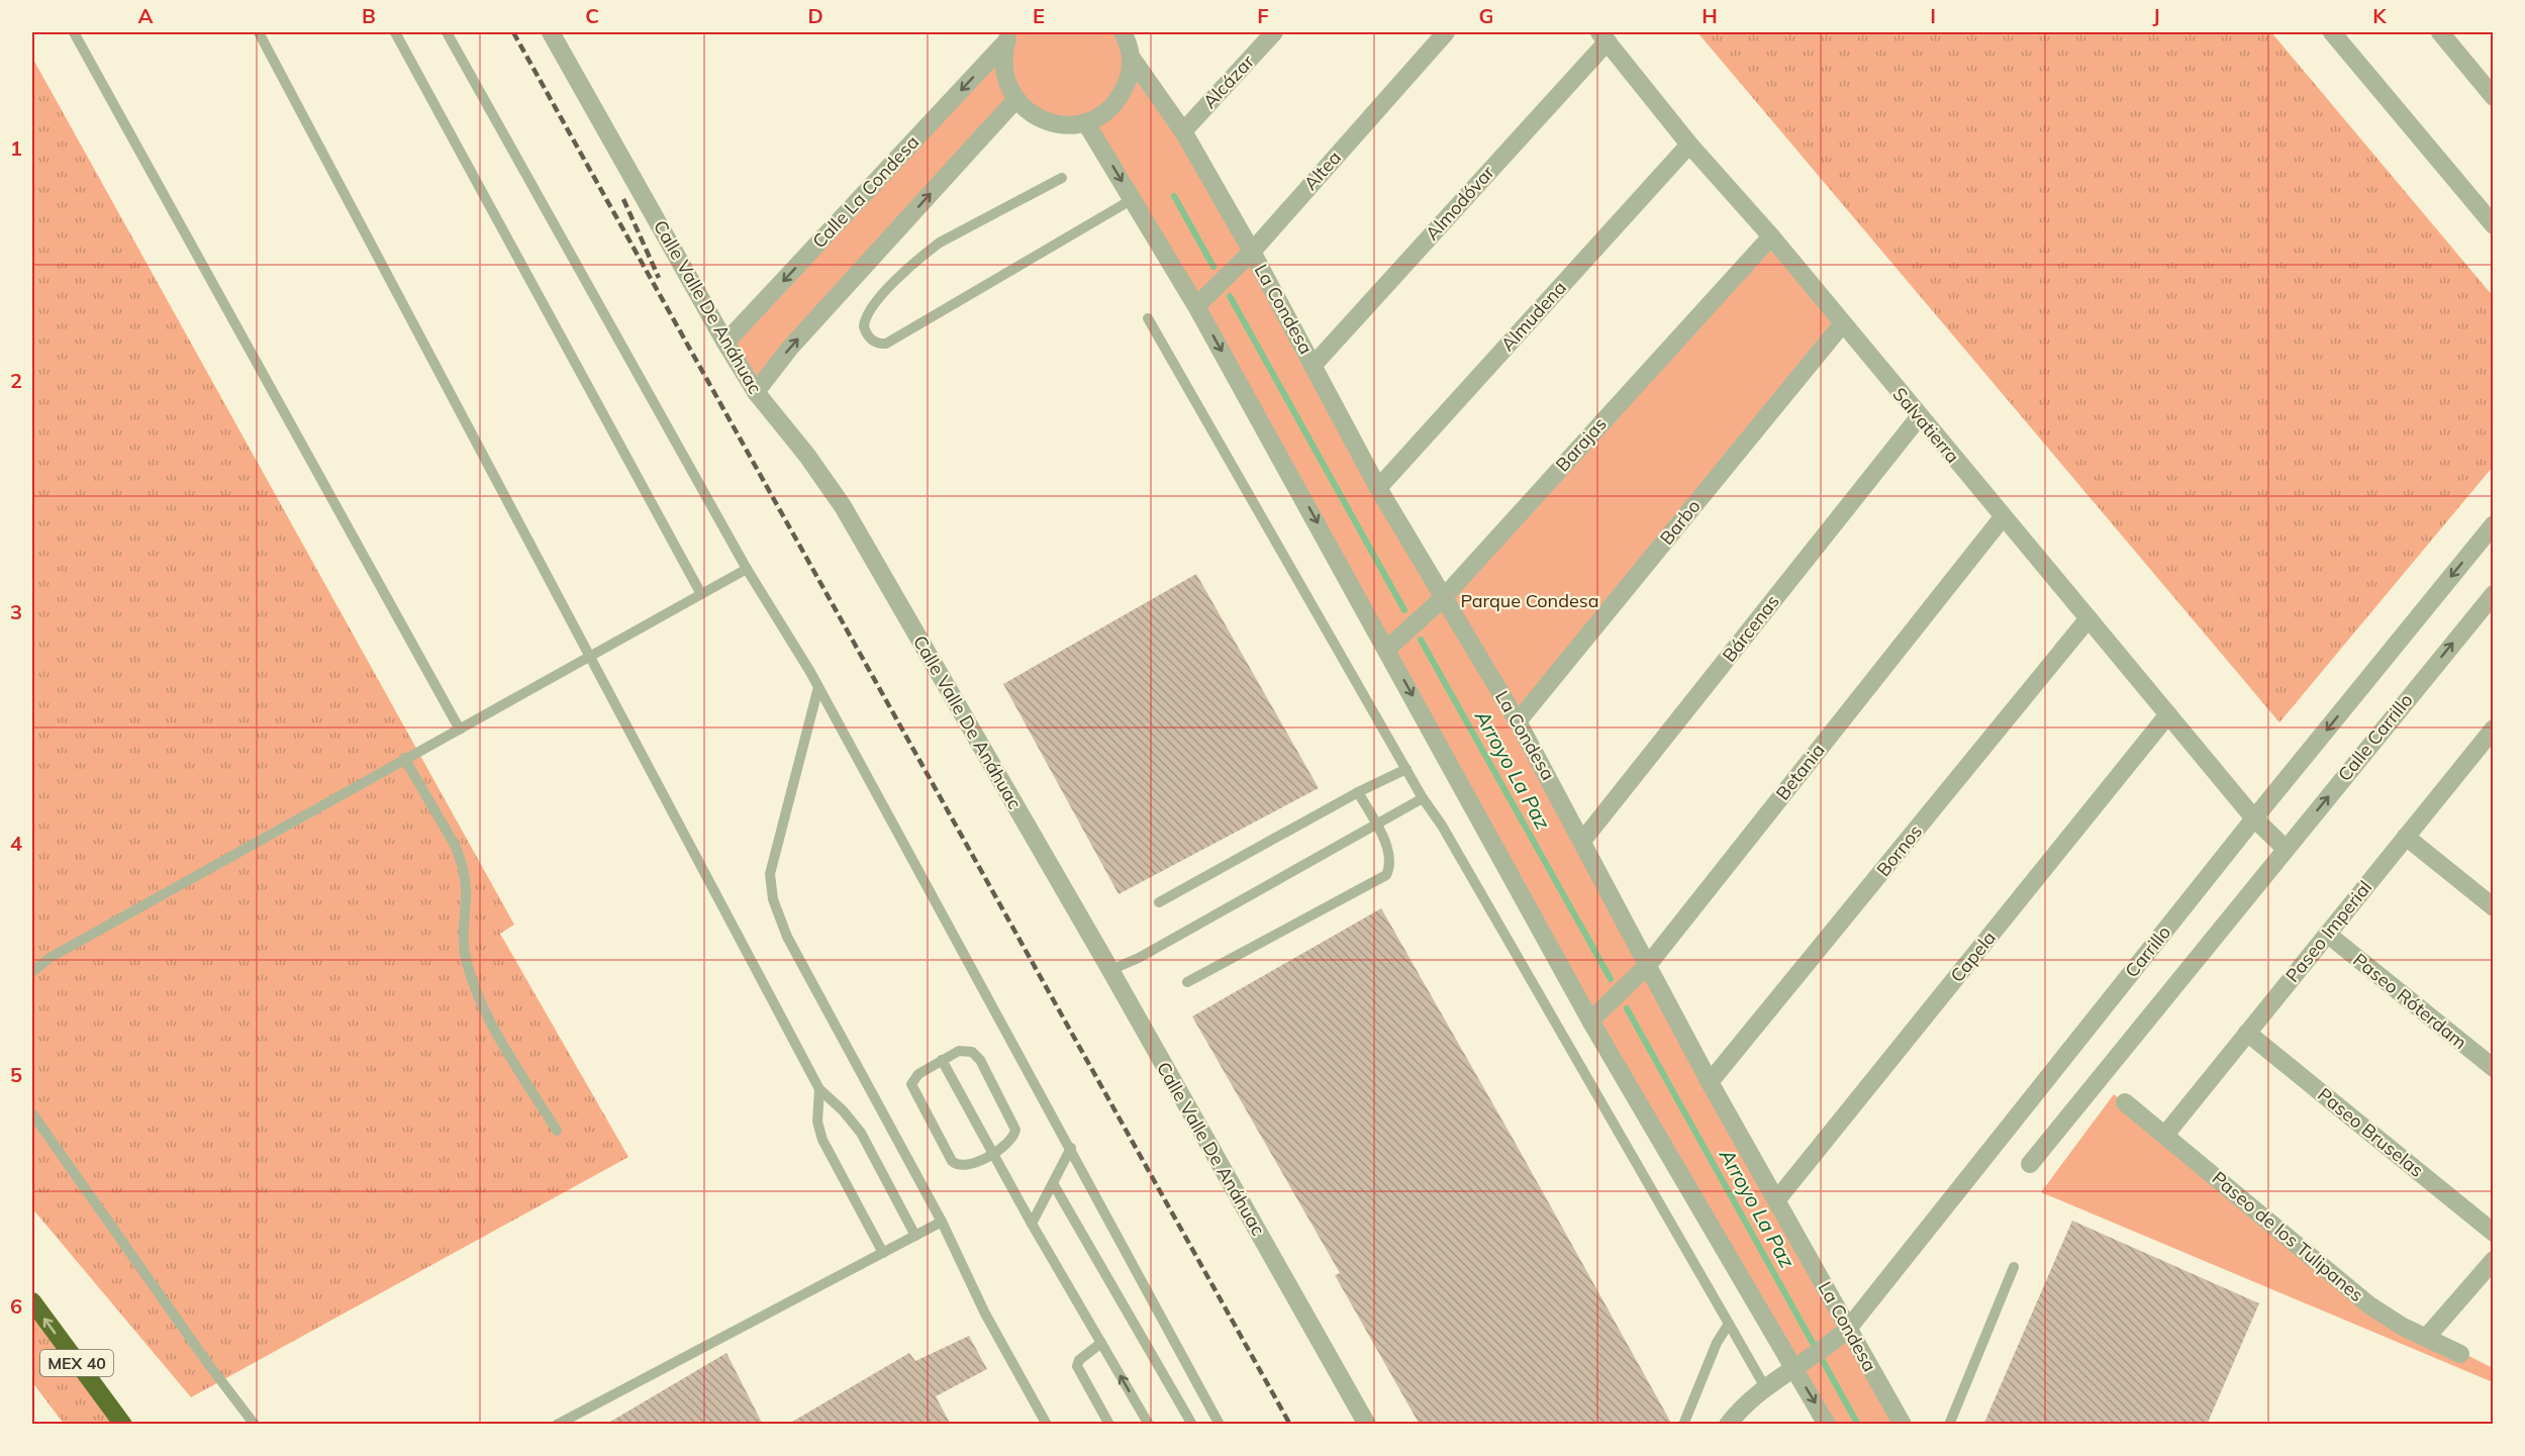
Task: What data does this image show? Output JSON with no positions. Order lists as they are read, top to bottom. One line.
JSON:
{"streets":{"highway":["MEX 40"],"street":["Alcázar","Altea","Calle La Condesa","Almodóvar","Calle Valle De Anáhuac","La Condesa","Almudena","Salvatierra","Barajas","Barbo","Bárcenas","Calle Carrillo","Betania","Bornos","Paseo Imperial","Carrillo","Capela","Paseo Róterdam","Paseo Bruselas","Paseo de los Tulipanes"]},"crossings":[["Alcázar","La Condesa"],["Altea","La Condesa"],["Calle La Condesa","Calle Valle De Anáhuac"],["Almodóvar","La Condesa"],["Almodóvar","Salvatierra"],["La Condesa","Almudena"],["La Condesa","Barajas"],["La Condesa","Barbo"],["La Condesa","Bárcenas"],["La Condesa","Betania"],["La Condesa","Bornos"],["La Condesa","Carrillo"],["La Condesa","Capela"],["Almudena","Salvatierra"],["Salvatierra","Barajas"],["Salvatierra","Barbo"],["Salvatierra","Bárcenas"],["Salvatierra","Betania"],["Salvatierra","Bornos"],["Salvatierra","Carrillo"],["Salvatierra","Capela"],["Paseo Imperial","Paseo Róterdam"],["Paseo Imperial","Paseo Bruselas"],["Paseo Imperial","Paseo de los Tulipanes"]],"one_way":["Calle Carrillo"],"water":["Arroyo La Paz"],"parks":["Parque Condesa"],"grid":{"columns":["A","B","C","D","E","F","G","H","I","J","K"],"rows":["1","2","3","4","5","6"]}}
